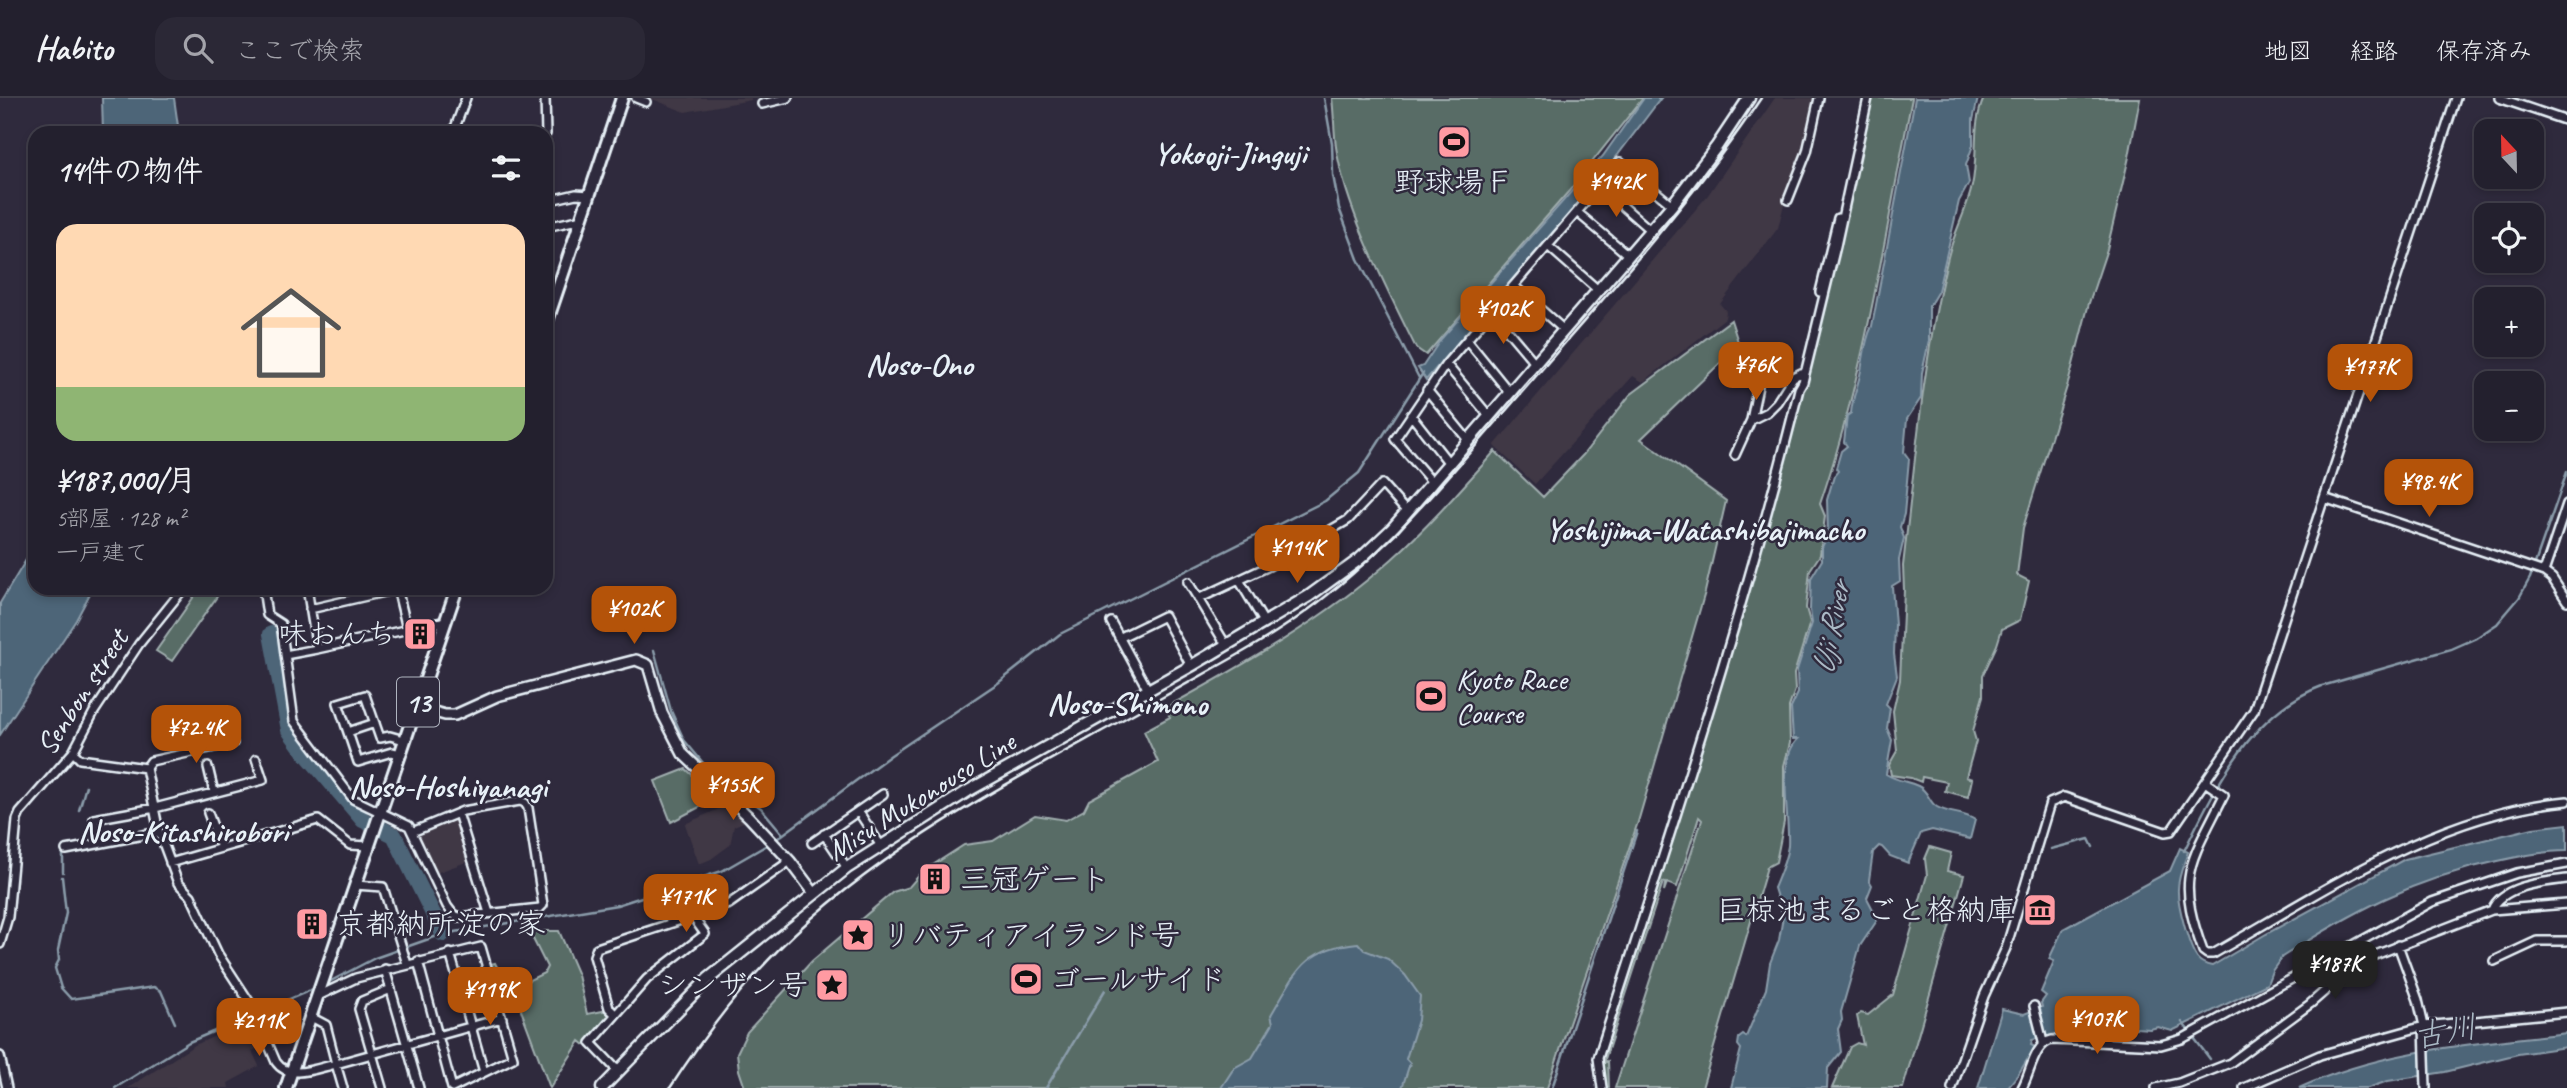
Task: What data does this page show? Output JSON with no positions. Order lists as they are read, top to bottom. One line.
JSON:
{"streets":{"main road":["13","Misu Mukonouso Line"],"street":["Senbon street"]},"districts":["Yokooji-Jinguji","Noso-Ono","Yoshijima-Watashibajimacho","Noso-Shimono","Noso-Hoshiyanagi","Noso-Kitashirobori"],"water":["Uji River","古川"],"places":{"sports":["野球場Ｆ","Kyoto Race Course","ゴールサイド"],"building":["味おんち","三冠ゲート","京都納所淀の家"],"museum":["巨椋池まるごと格納庫"],"place":["リバティアイランド号","シンザン号"]},"north":"top","page":{"header":"Habito","search":"ここで検索","nav":["地図","経路","保存済み"],"map_buttons":["+","−"],"heading":"14件の物件","price":["¥142K","¥102K","¥76K","¥177K","¥98.4K","¥114K","¥102K","¥72.4K","¥155K","¥171K","¥187K","¥119K","¥107K","¥211K"],"list":[{"name":"¥187,000/月","note":"5部屋 · 128 m² · 一戸建て"}]}}
